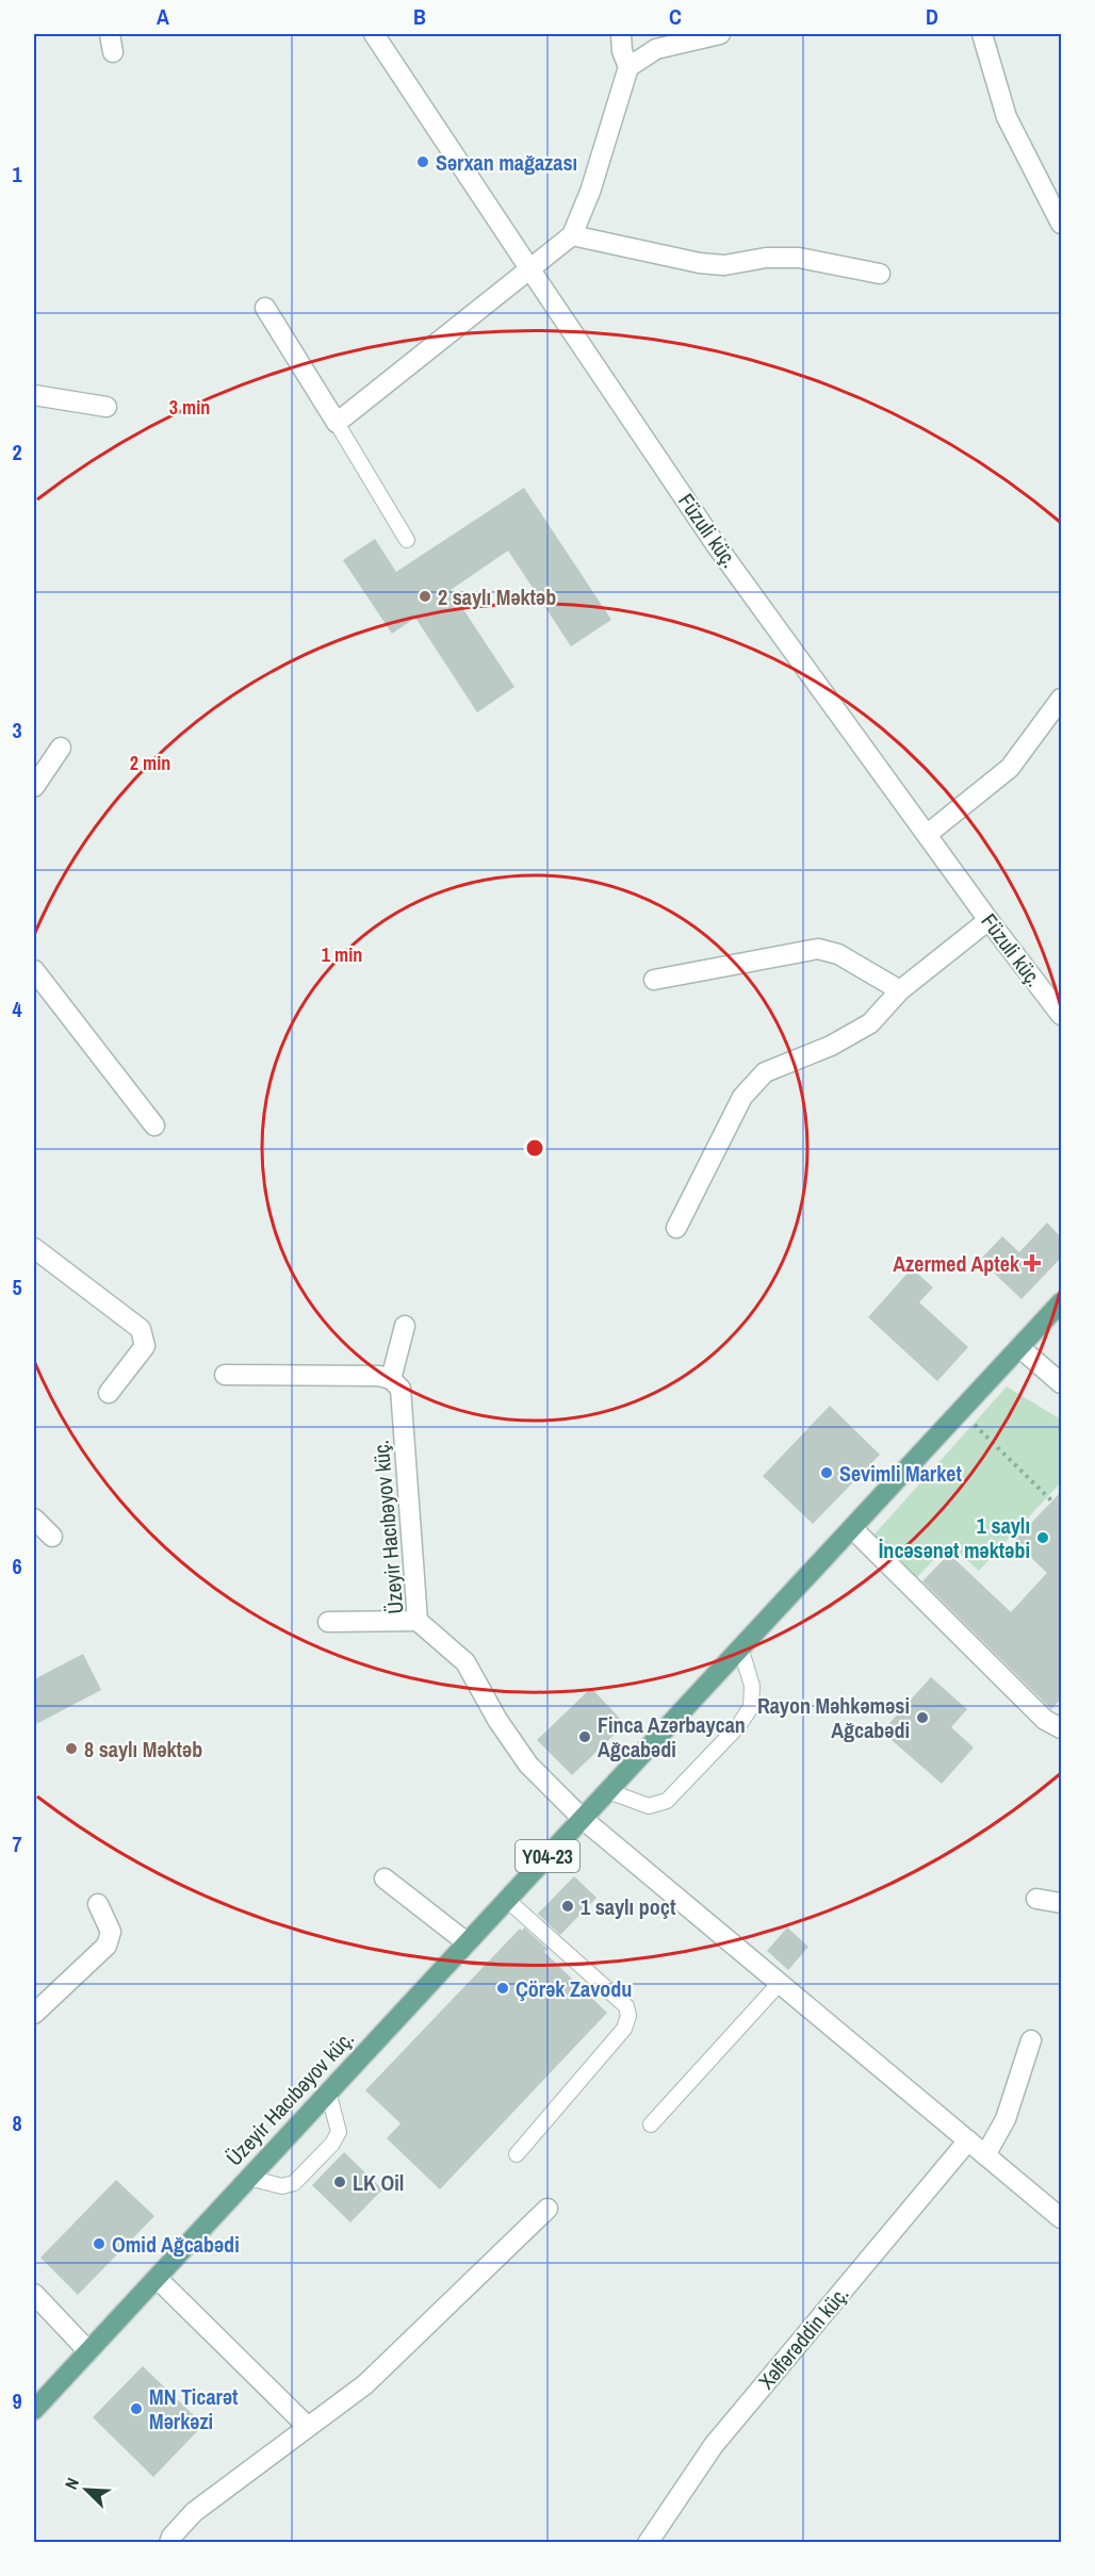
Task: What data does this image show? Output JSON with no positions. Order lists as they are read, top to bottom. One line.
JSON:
{"streets":{"main road":["Üzeyir Hacıbəyov küç.","Y04-23"],"street":["Füzuli küç.","Xəlfərəddin küç."]},"places":{"other":["Sərxan mağazası","2 saylı Məktəb","Sevimli Market","1 saylı İncəsənət məktəbi","Rayon Məhkəməsi Ağcabədi","Finca Azərbaycan Ağcabədi","8 saylı Məktəb","1 saylı poçt","Çörək Zavodu","LK Oil","Omid Ağcabədi","MN Ticarət Mərkəzi"],"health":["Azermed Aptek"]},"north":"top left","grid":{"columns":["A","B","C","D"],"rows":["1","2","3","4","5","6","7","8","9"]},"rings":["3 min","2 min","1 min"]}
